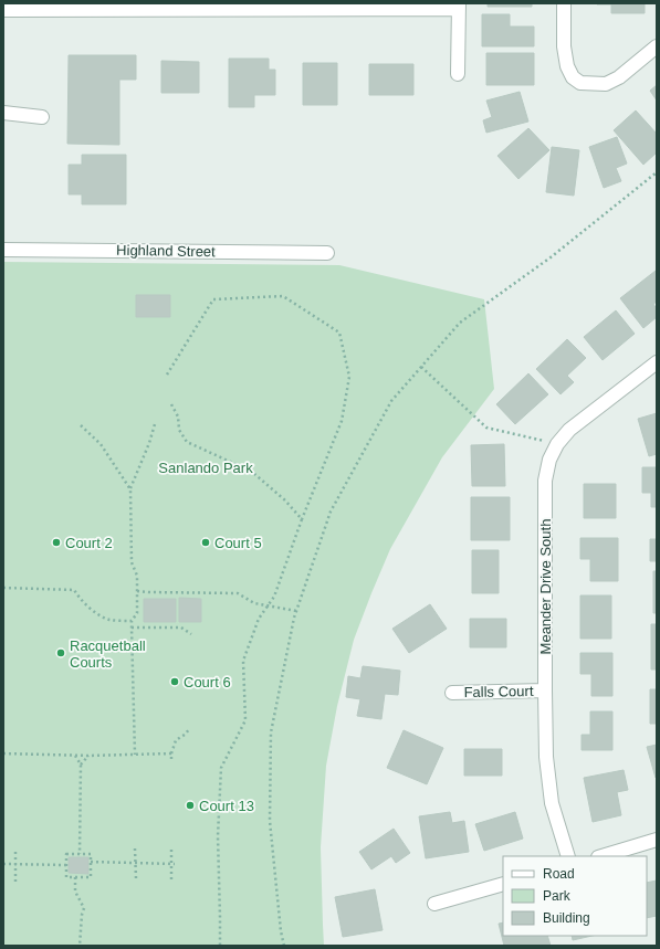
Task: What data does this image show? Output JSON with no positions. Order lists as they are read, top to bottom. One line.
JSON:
{"streets":{"street":["Highland Street","Meander Drive South","Falls Court"]},"crossings":[["Meander Drive South","Falls Court"]],"parks":["Sanlando Park"],"places":["Court 2","Court 5","Racquetball Courts","Court 6","Court 13"],"legend":["Road","Park","Building"]}
